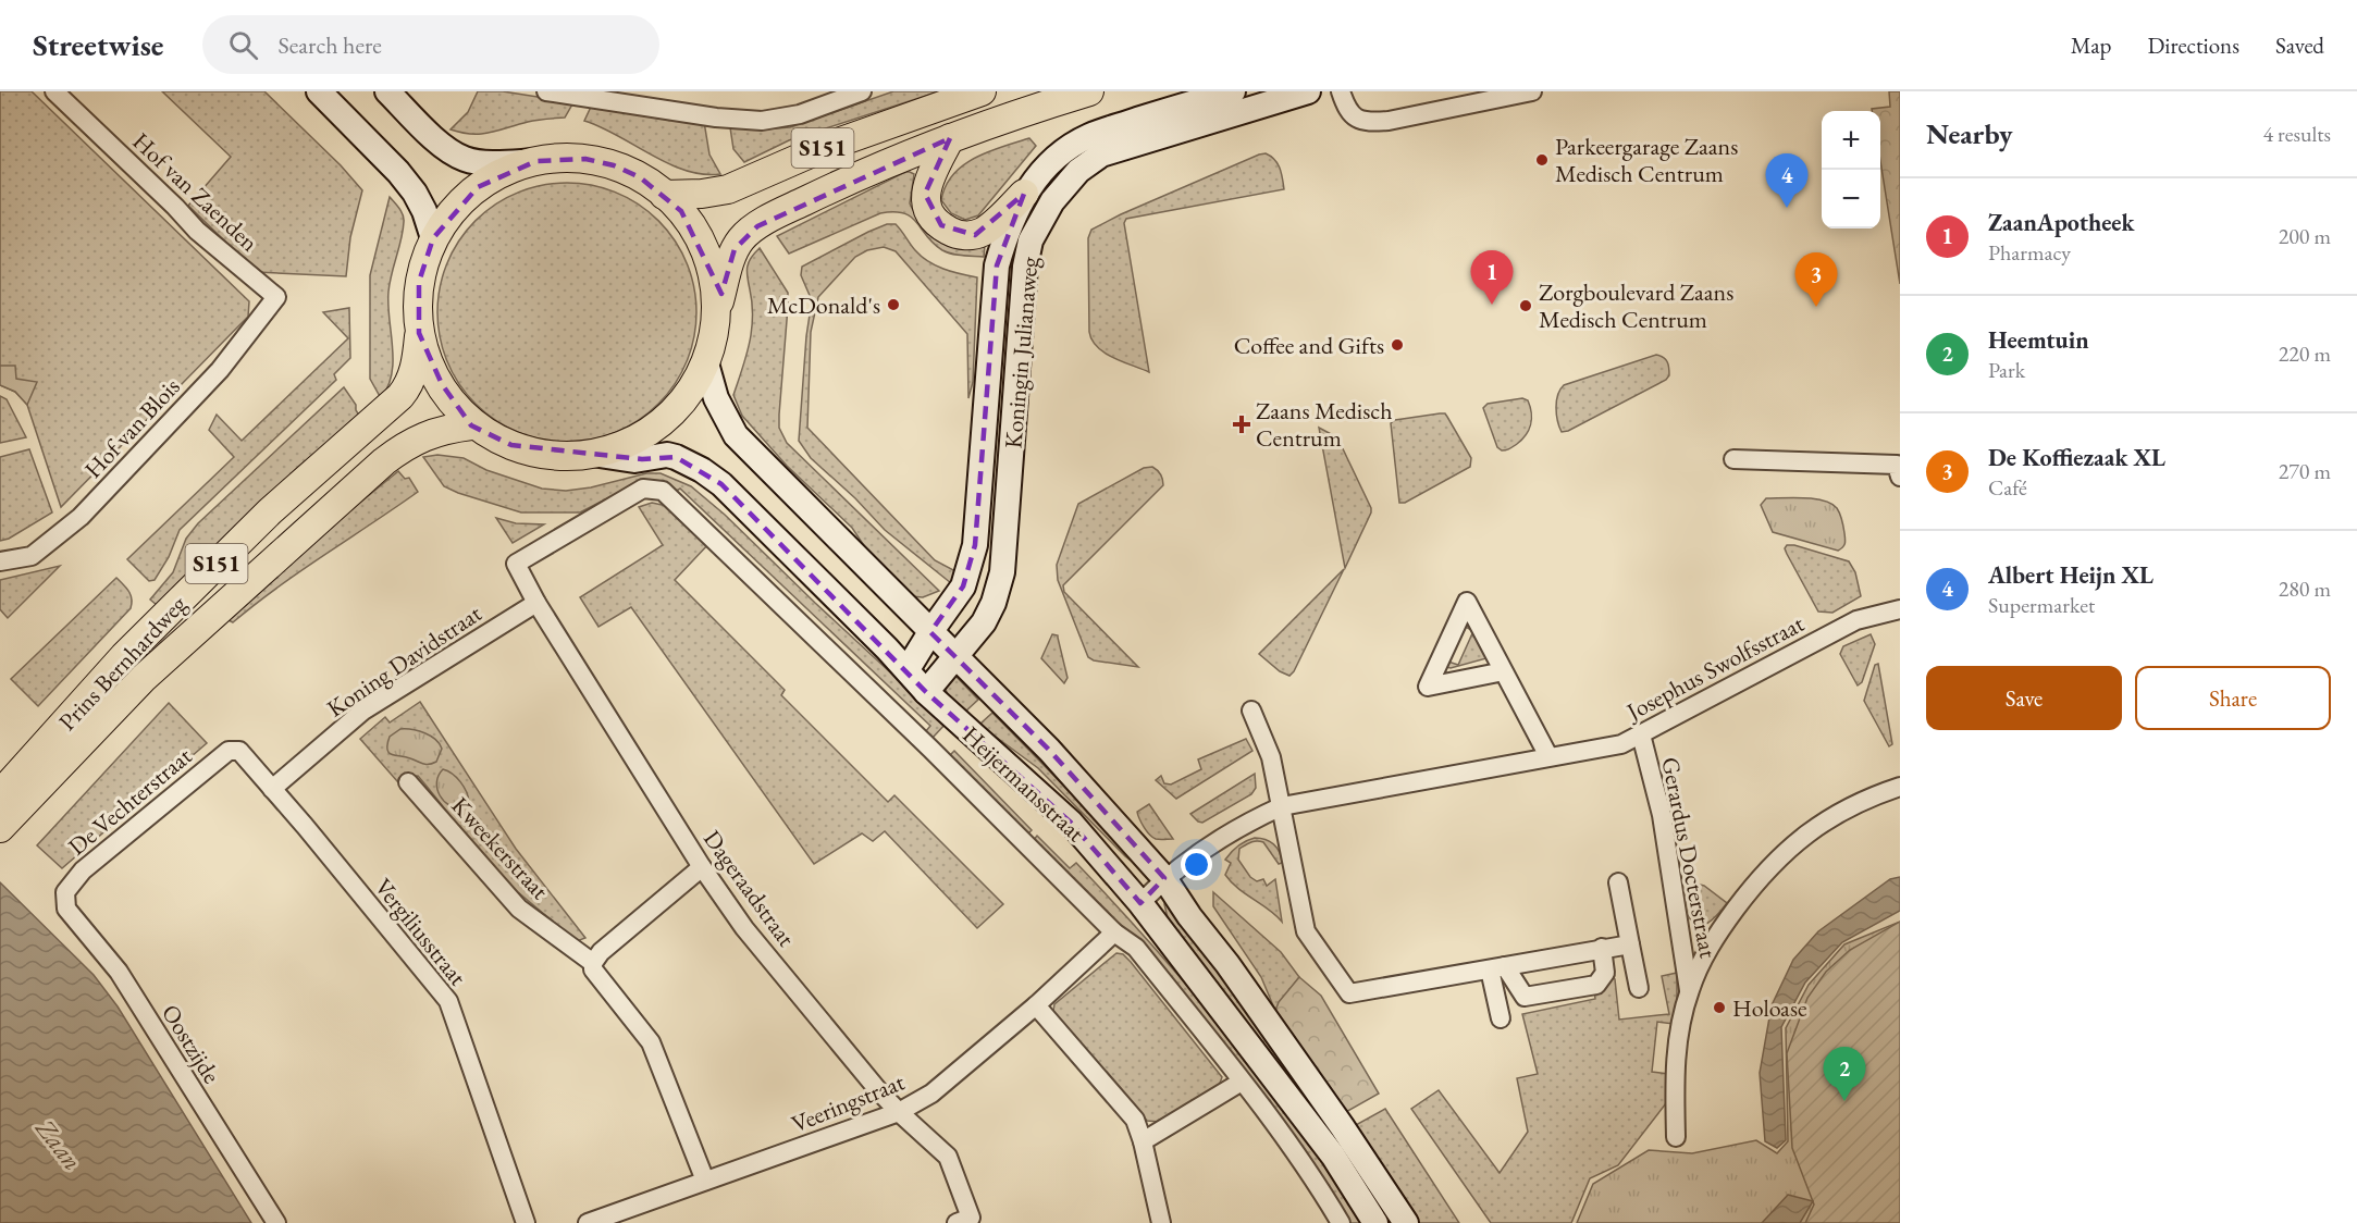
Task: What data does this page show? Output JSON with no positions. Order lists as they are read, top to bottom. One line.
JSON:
{"streets":{"main road":["S151","Koningin Julianaweg","Prins Bernhardweg","Heijermansstraat"],"street":["Hof van Zaenden","Hof van Blois","Koning Davidstraat","Josephus Swolfsstraat","De Vechterstraat","Kweekerstraat","Gerardus Docterstraat","Dageraadstraat","Vergiliusstraat","Oostzijde","Veeringstraat"]},"crossings":[["S151","Prins Bernhardweg"],["S151","Heijermansstraat"],["Hof van Zaenden","Hof van Blois"],["Koningin Julianaweg","Heijermansstraat"],["Koning Davidstraat","Dageraadstraat"],["Koning Davidstraat","Vergiliusstraat"],["Josephus Swolfsstraat","Heijermansstraat"],["Josephus Swolfsstraat","Gerardus Docterstraat"],["Heijermansstraat","Dageraadstraat"],["Heijermansstraat","Veeringstraat"],["De Vechterstraat","Vergiliusstraat"],["De Vechterstraat","Oostzijde"],["Kweekerstraat","Veeringstraat"],["Dageraadstraat","Veeringstraat"]],"water":["Zaan"],"places":{"other":["Parkeergarage Zaans Medisch Centrum","McDonald's","Zorgboulevard Zaans Medisch Centrum","Coffee and Gifts","Holoase"],"health":["Zaans Medisch Centrum"]},"page":{"header":"Streetwise","search":"Search here","nav":["Map","Directions","Saved"],"heading":["Nearby","4 results"],"map_buttons":["+","−"],"pins":["4","1","3","2"],"list":[{"mark":"1","name":"ZaanApotheek","note":"Pharmacy","value":"200 m"},{"mark":"2","name":"Heemtuin","note":"Park","value":"220 m"},{"mark":"3","name":"De Koffiezaak XL","note":"Café","value":"270 m"},{"mark":"4","name":"Albert Heijn XL","note":"Supermarket","value":"280 m"}],"buttons":["Save","Share"]}}
